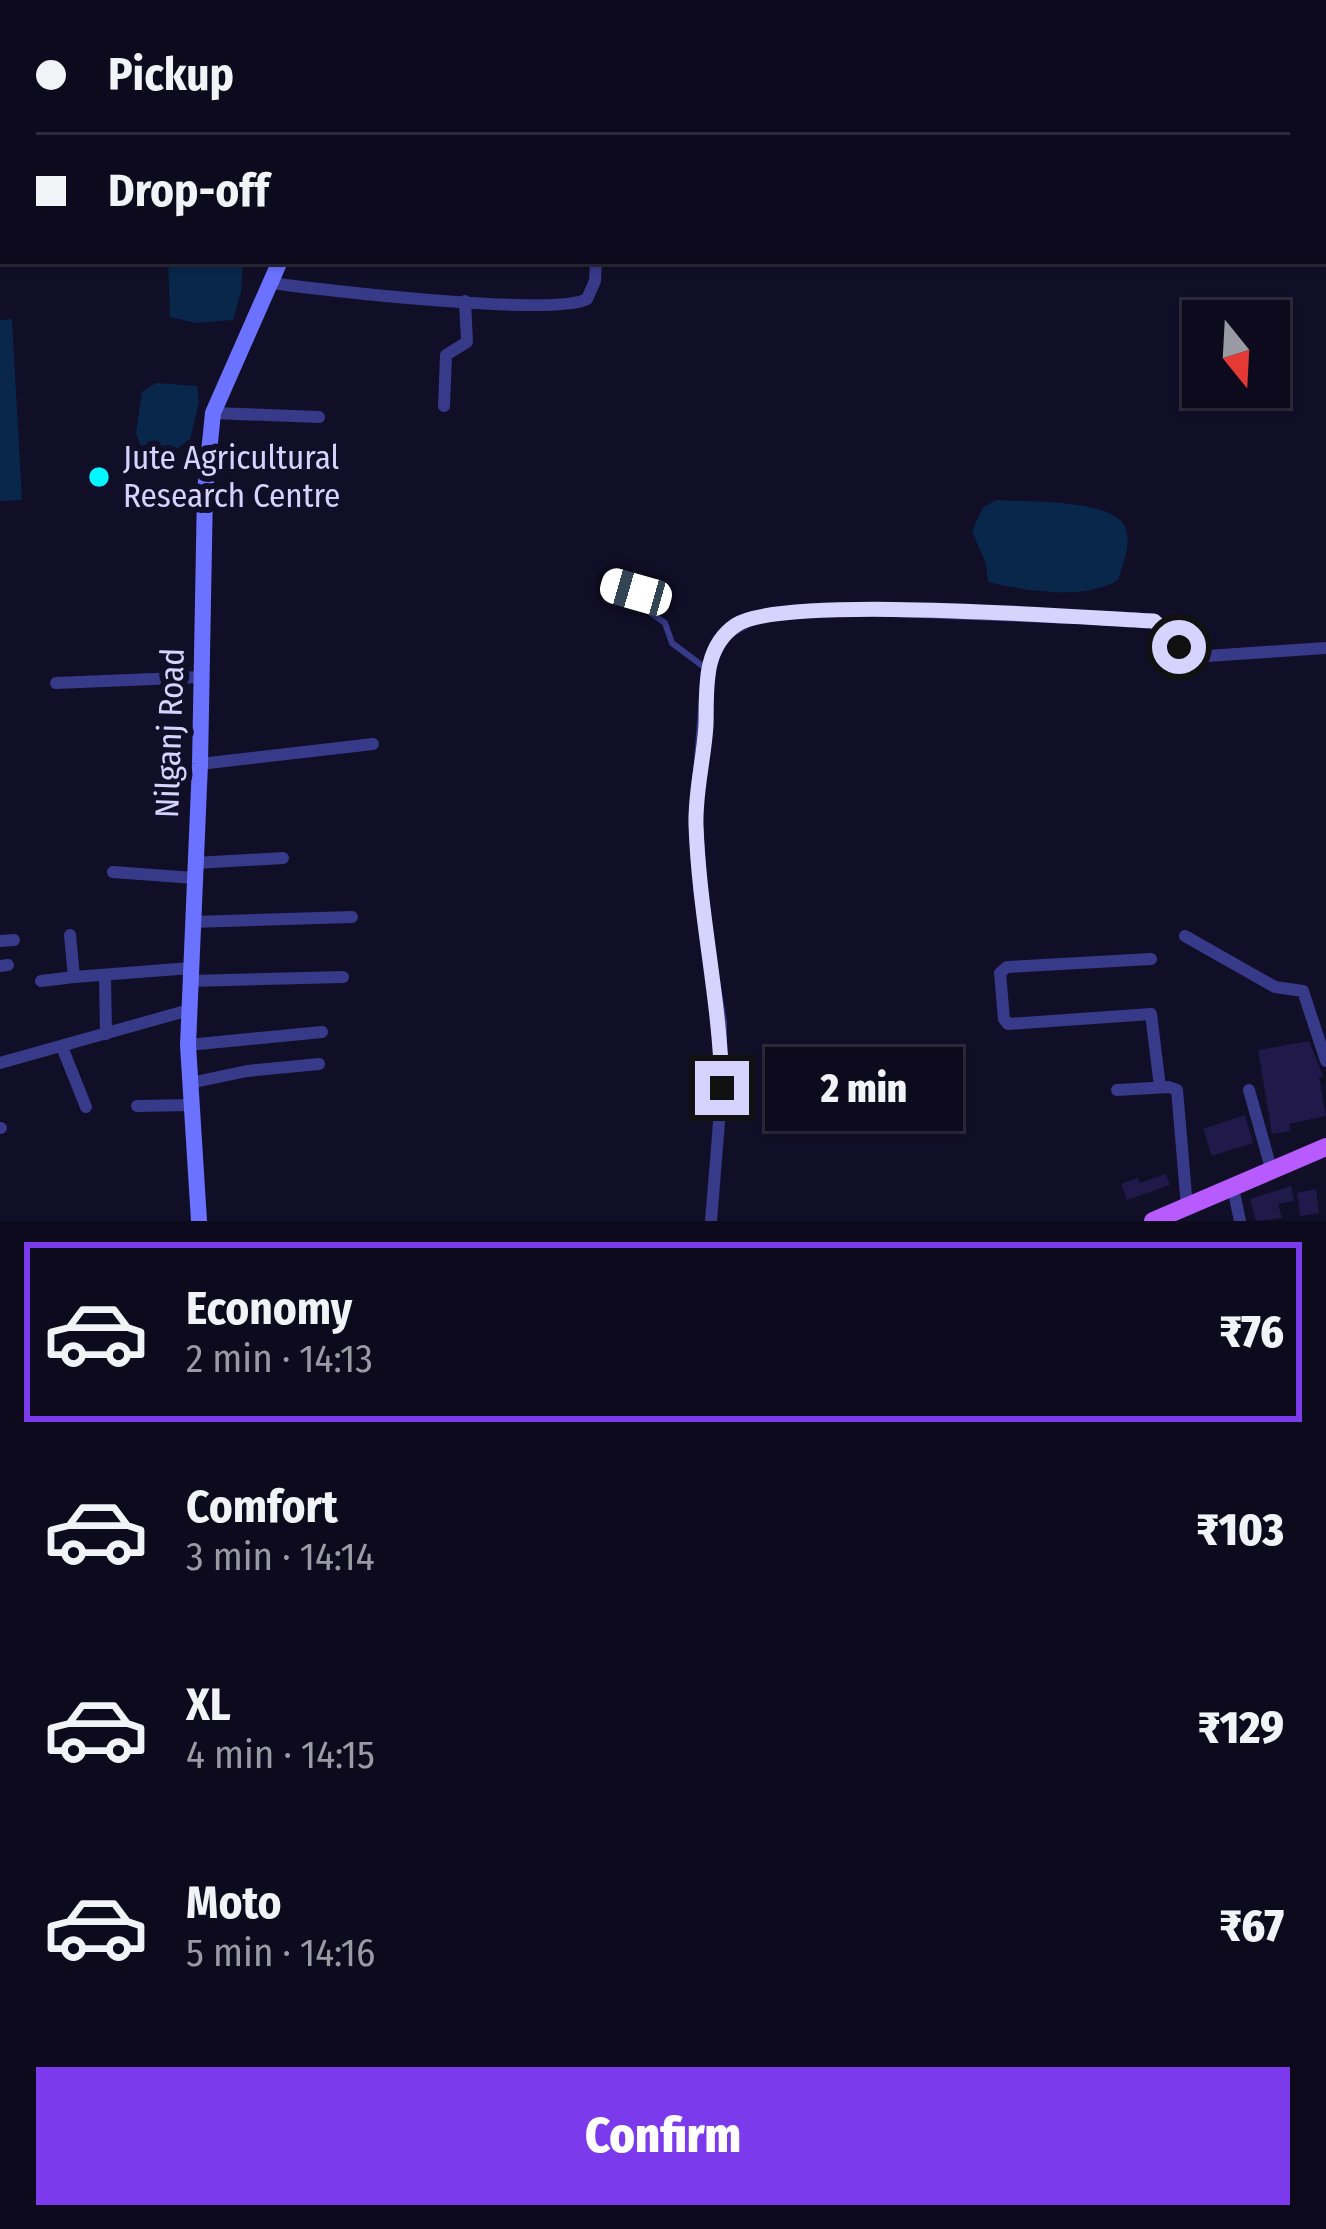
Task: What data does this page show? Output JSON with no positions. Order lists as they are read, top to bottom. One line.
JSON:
{"streets":{"street":["Nilganj Road"]},"places":["Jute Agricultural Research Centre"],"north":"bottom","page":{"banner":["Pickup","Drop-off"],"bubble":"2 min","list":[{"name":"Economy","note":"2 min · 14:13","value":"₹76"},{"name":"Comfort","note":"3 min · 14:14","value":"₹103"},{"name":"XL","note":"4 min · 14:15","value":"₹129"},{"name":"Moto","note":"5 min · 14:16","value":"₹67"}],"buttons":"Confirm"}}
